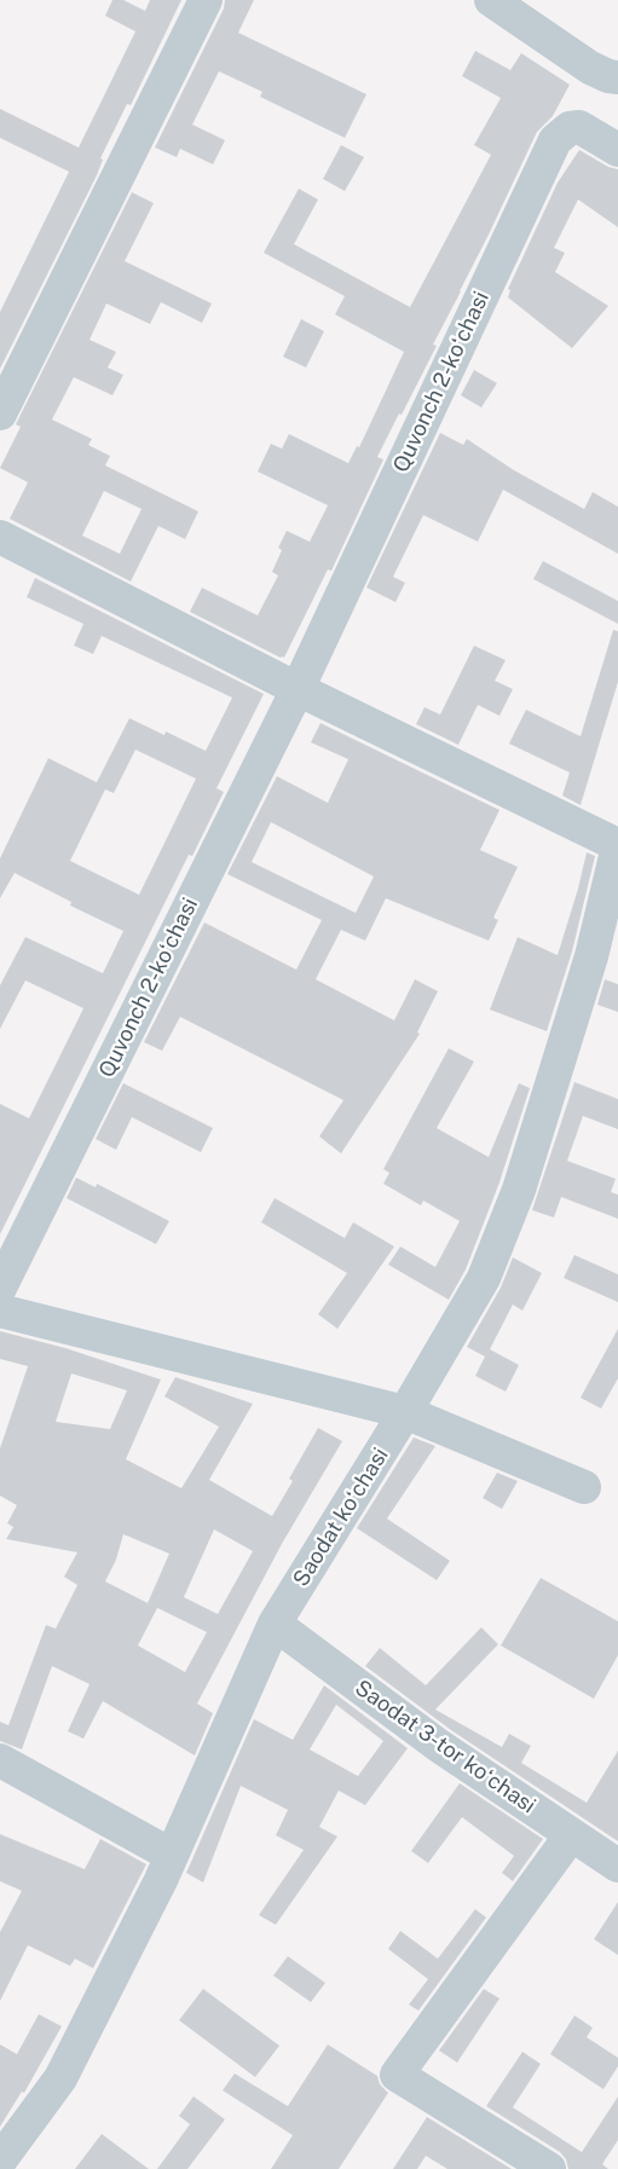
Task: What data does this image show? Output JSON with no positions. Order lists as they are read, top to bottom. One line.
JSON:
{"streets":{"street":["Quvonch 2-koʻchasi","Saodat koʻchasi","Saodat 3-tor koʻchasi"]},"crossings":[["Saodat koʻchasi","Saodat 3-tor koʻchasi"]]}
